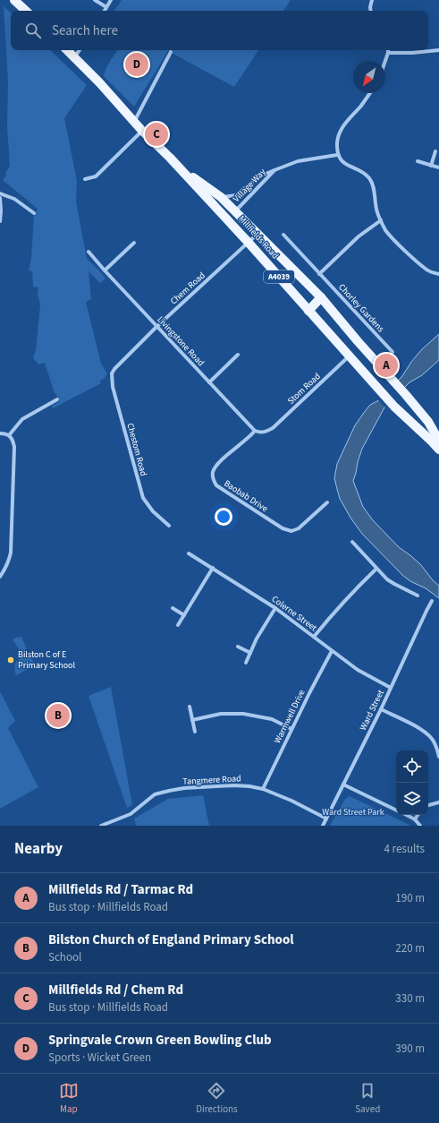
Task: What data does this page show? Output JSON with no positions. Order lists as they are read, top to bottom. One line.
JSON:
{"streets":{"main road":["Millfields Road","A4039"],"street":["Village Way","Chem Road","Chorley Gardens","Livingstone Road","Stom Road","Chestom Road","Baobab Drive","Colerne Street","Ward Street","Warmwell Drive","Tangmere Road"]},"crossings":[["Village Way","Millfields Road"],["Millfields Road","A4039"],["Millfields Road","Chem Road"],["Millfields Road","Stom Road"],["Chem Road","Livingstone Road"],["Chem Road","Chestom Road"],["Livingstone Road","Stom Road"],["Livingstone Road","Baobab Drive"],["Stom Road","Baobab Drive"],["Colerne Street","Ward Street"],["Colerne Street","Warmwell Drive"],["Ward Street","Tangmere Road"],["Warmwell Drive","Tangmere Road"]],"parks":["Ward Street Park"],"places":["Bilston C of E Primary School"],"north":"bottom left","page":{"search":"Search here","pins":["D","C","A","B"],"heading":["Nearby","4 results"],"list":[{"mark":"A","name":"Millfields Rd / Tarmac Rd","note":"Bus stop · Millfields Road","value":"190 m"},{"mark":"B","name":"Bilston Church of England Primary School","note":"School","value":"220 m"},{"mark":"C","name":"Millfields Rd / Chem Rd","note":"Bus stop · Millfields Road","value":"330 m"},{"mark":"D","name":"Springvale Crown Green Bowling Club","note":"Sports · Wicket Green","value":"390 m"}],"nav":["Map","Directions","Saved"]}}
